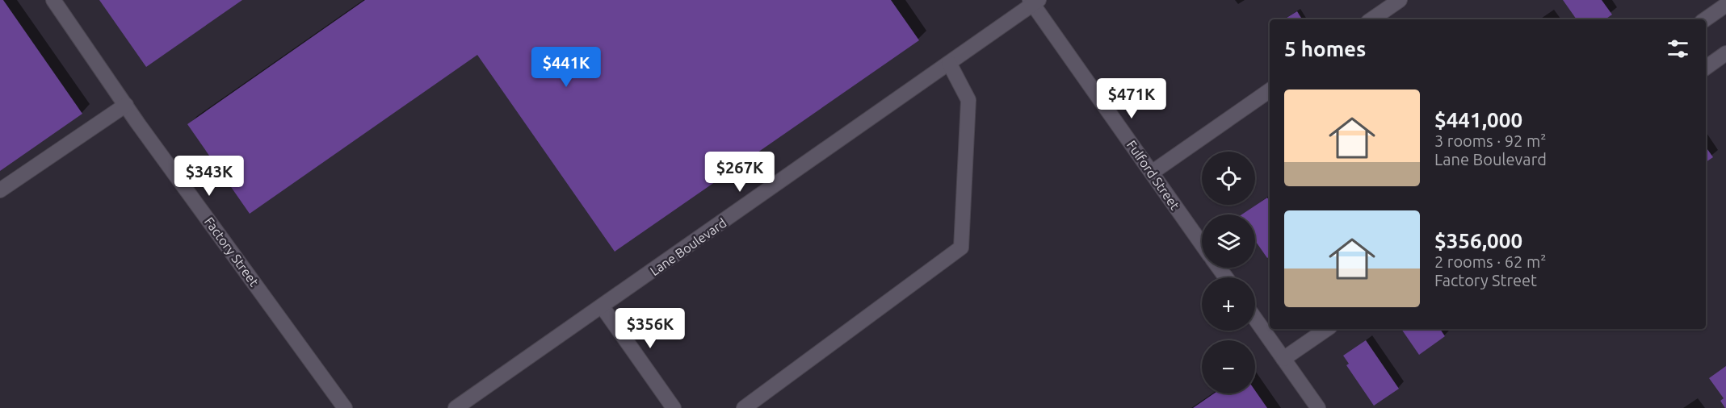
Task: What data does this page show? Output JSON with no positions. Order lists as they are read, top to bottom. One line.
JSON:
{"streets":{"street":["Fulford Street","Lane Boulevard","Factory Street"]},"crossings":[["Fulford Street","Lane Boulevard"]],"page":{"heading":"5 homes","price":["$441K","$471K","$267K","$343K","$356K"],"list":[{"name":"$441,000","note":"3 rooms · 92 m² · Lane Boulevard"},{"name":"$356,000","note":"2 rooms · 62 m² · Factory Street"}],"map_buttons":["+","−"]}}
